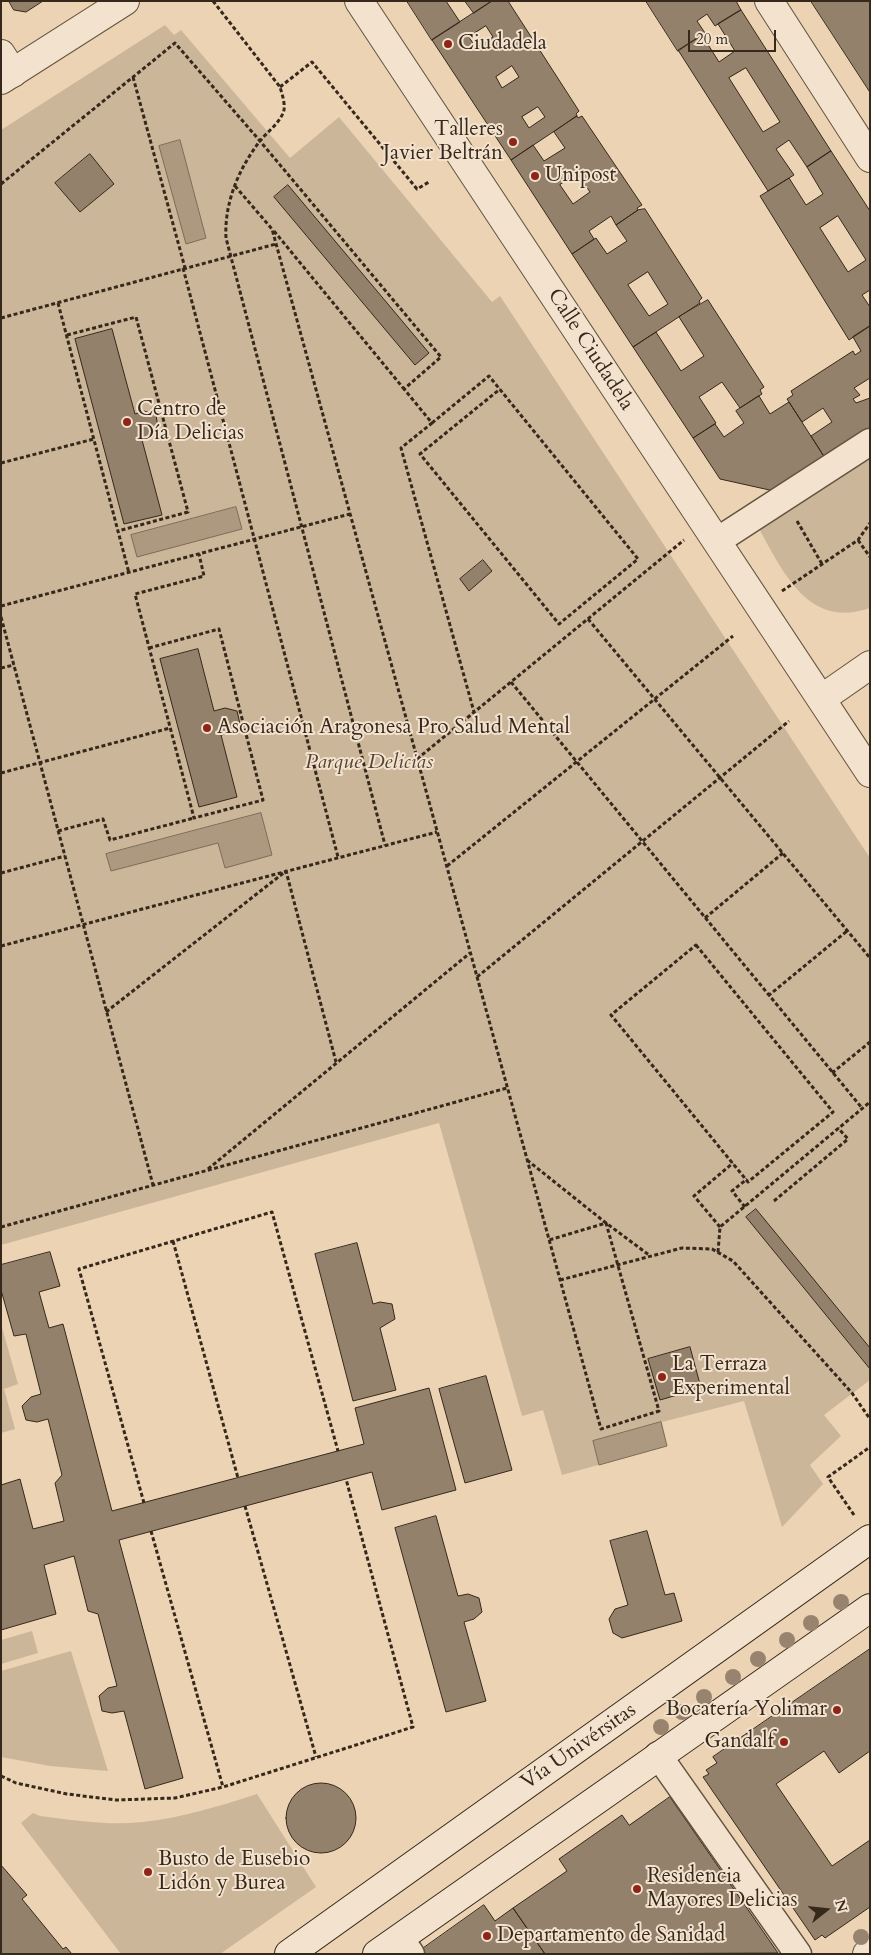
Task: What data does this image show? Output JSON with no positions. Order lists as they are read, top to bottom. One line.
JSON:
{"streets":{"street":["Calle Ciudadela","Vía Univérsitas"]},"parks":["Parque Delicias"],"places":["Ciudadela","Talleres Javier Beltrán","Unipost","Centro de Día Delicias","Asociación Aragonesa Pro Salud Mental","La Terraza Experimental","Bocatería Yolimar","Gandalf","Busto de Eusebio Lidón y Burea","Residencia Mayores Delicias","Departamento de Sanidad"],"scale_bar":"20 m","north":"right"}
